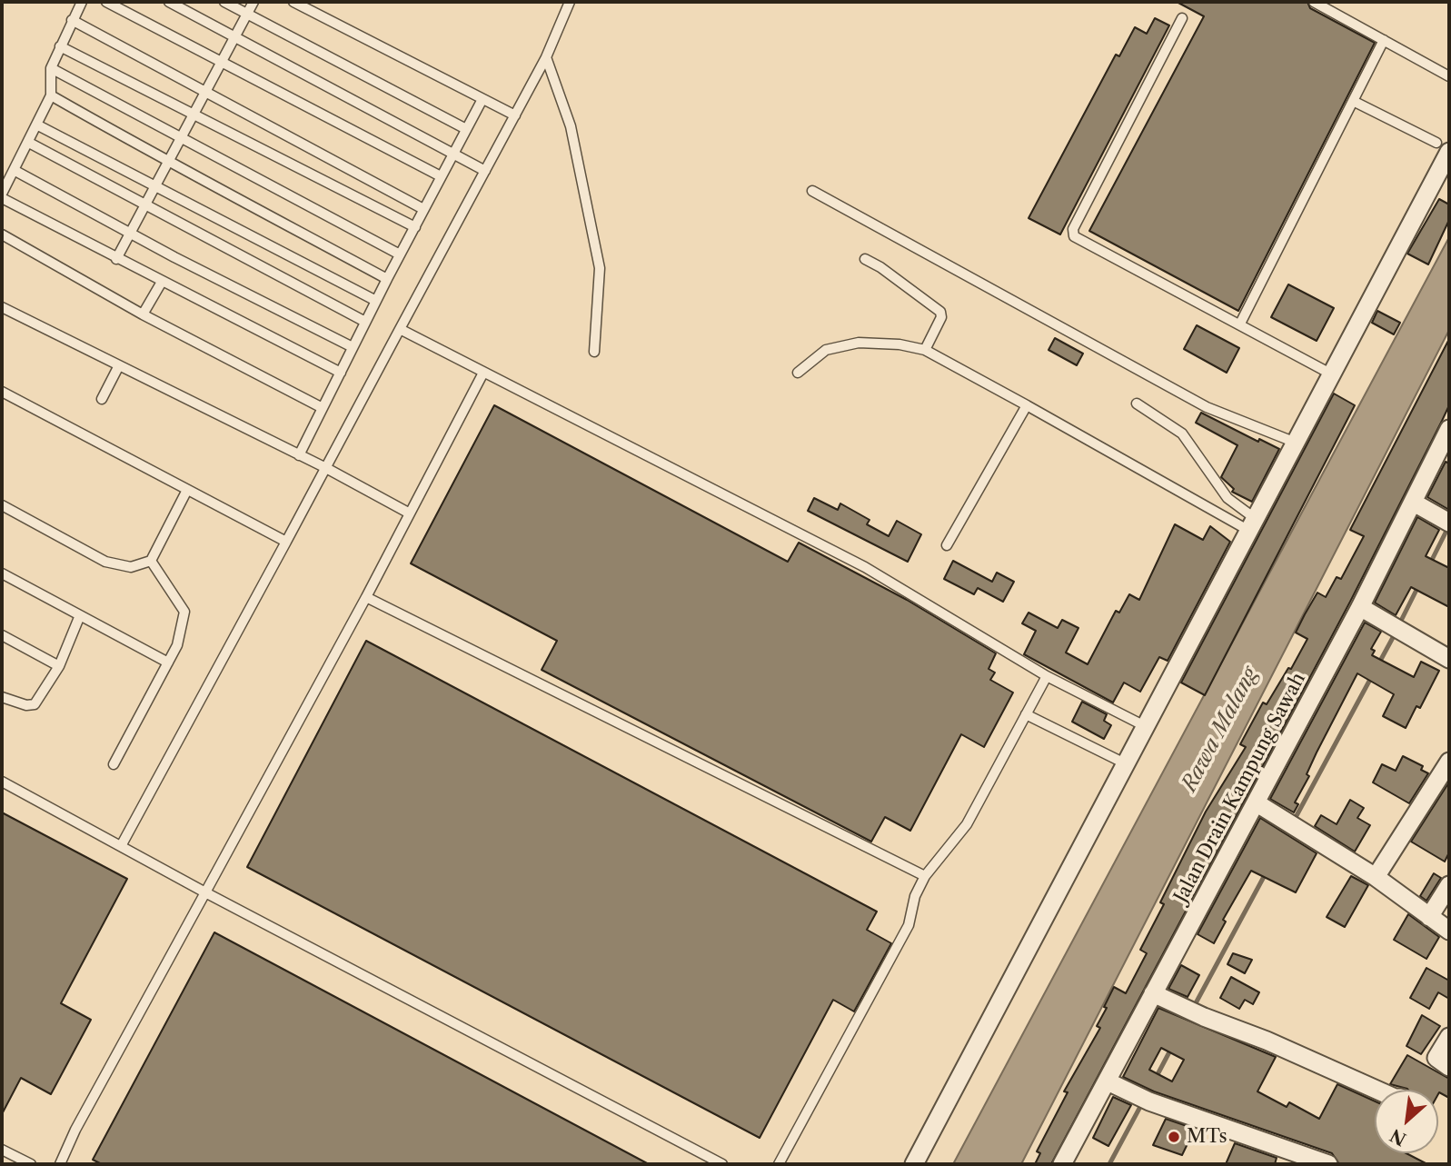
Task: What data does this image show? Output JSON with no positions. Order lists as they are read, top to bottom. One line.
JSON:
{"streets":{"street":["Jalan Drain Kampung Sawah"]},"water":["Rawa Malang"],"places":["MTs"],"north":"bottom left"}
